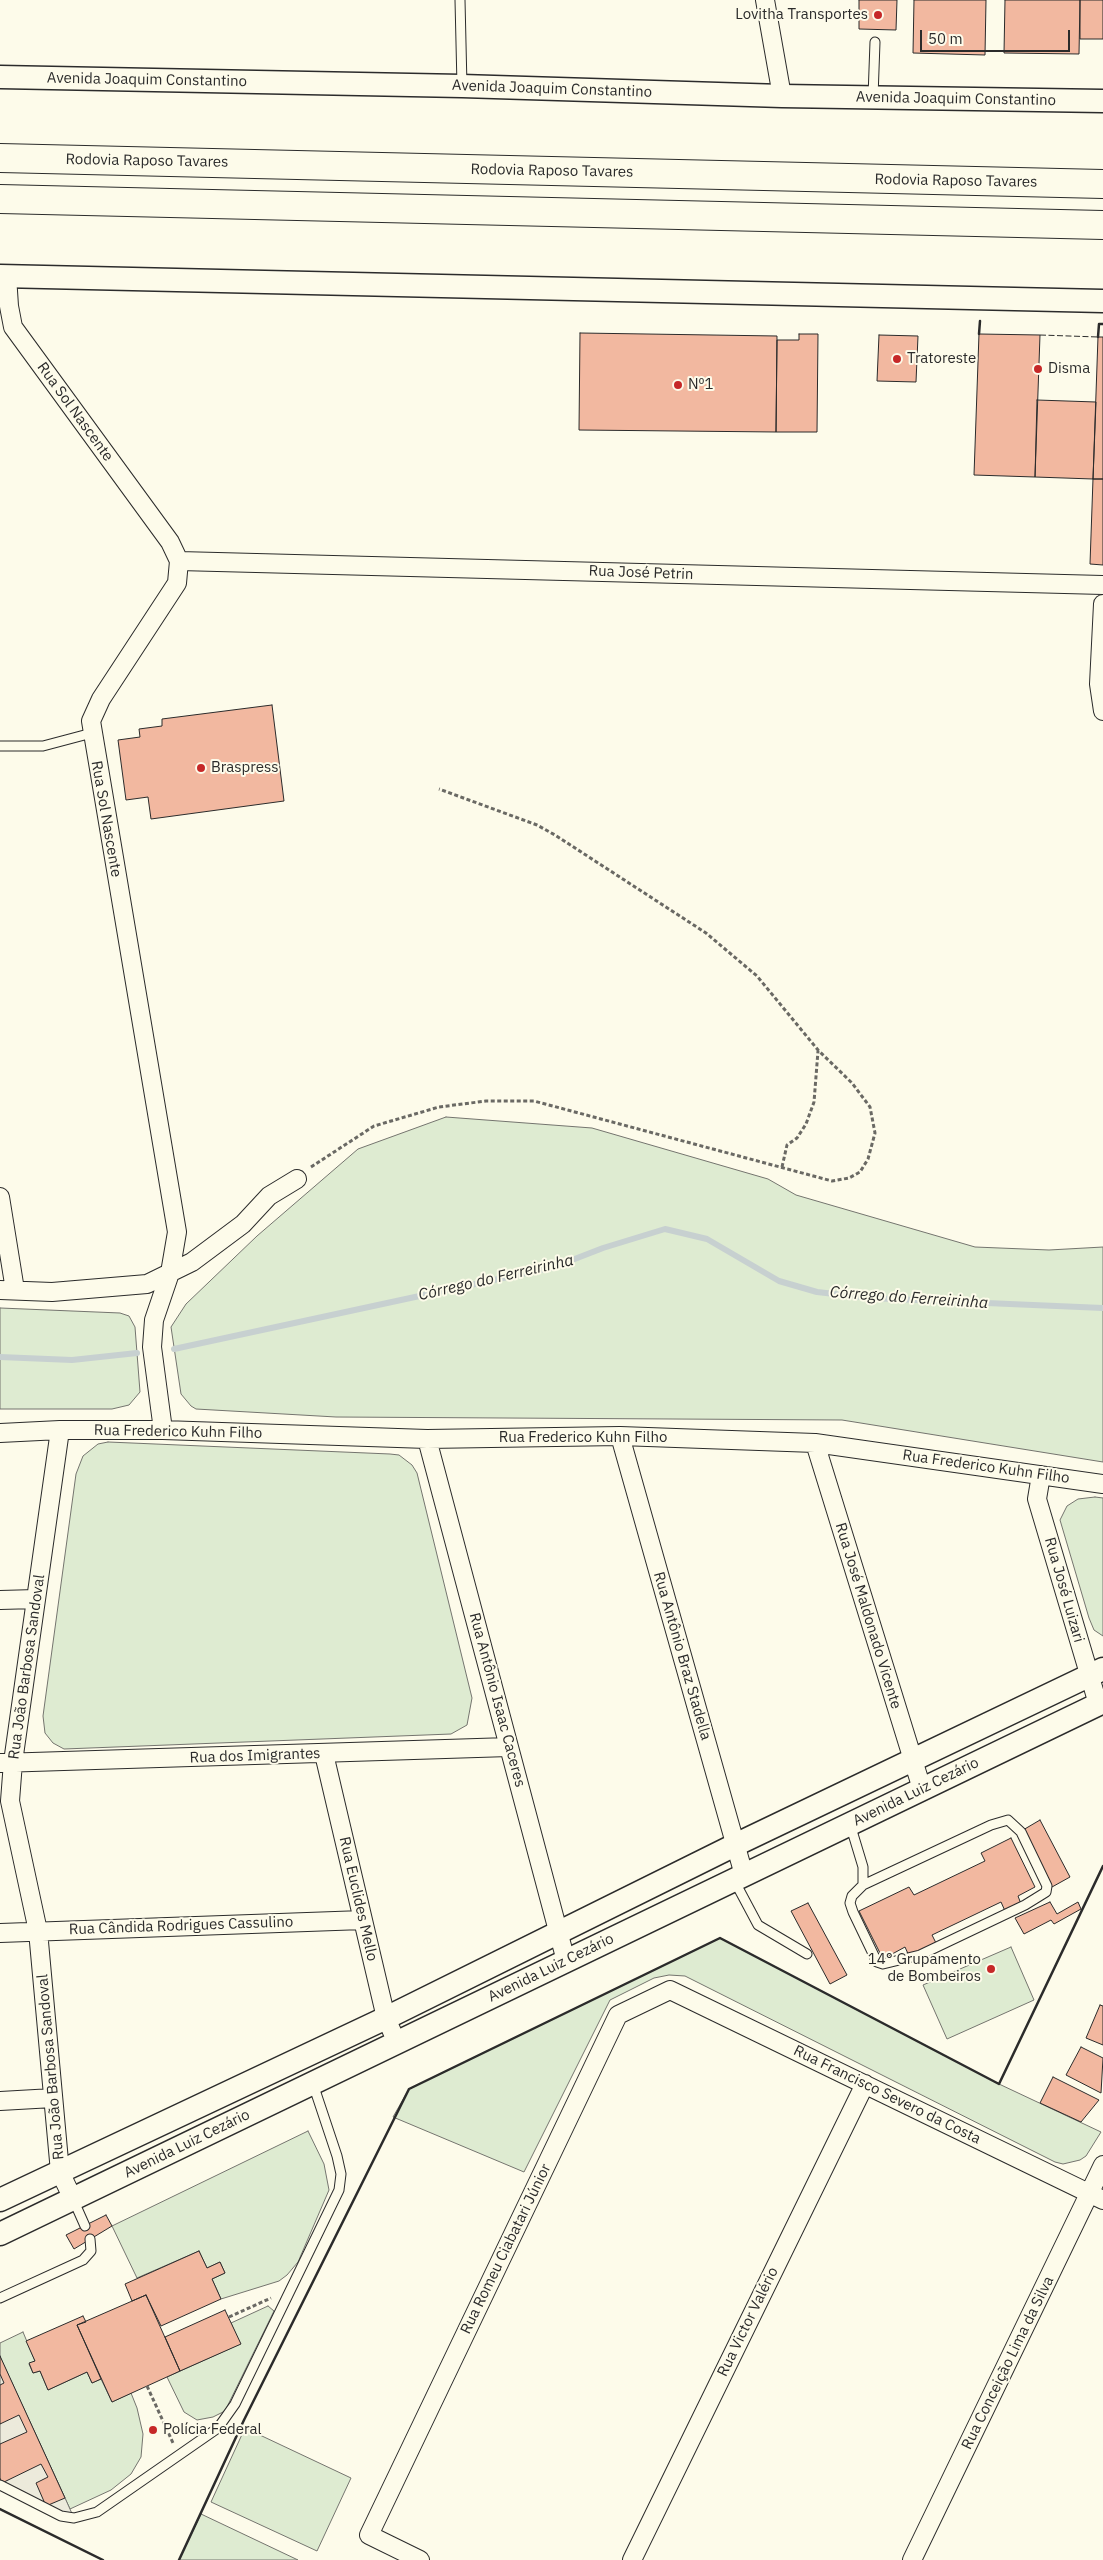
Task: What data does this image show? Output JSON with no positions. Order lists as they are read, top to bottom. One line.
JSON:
{"streets":{"highway":["Rodovia Raposo Tavares"],"street":["Avenida Joaquim Constantino","Rua Sol Nascente","Rua José Petrin","Rua Frederico Kuhn Filho","Rua José Luizari","Rua José Maldonado Vicente","Rua Antônio Braz Stadella","Rua João Barbosa Sandoval","Rua Antônio Isaac Caceres","Rua dos Imigrantes","Avenida Luiz Cezário","Rua Euclides Mello","Rua Cândida Rodrigues Cassulino","Rua Francisco Severo da Costa","Rua Romeu Ciabatari Júnior","Rua Victor Valério","Rua Conceição Lima da Silva"]},"crossings":[["Rua Sol Nascente","Rua José Petrin"],["Rua Sol Nascente","Rua Frederico Kuhn Filho"],["Rua Frederico Kuhn Filho","Rua José Luizari"],["Rua Frederico Kuhn Filho","Rua José Maldonado Vicente"],["Rua Frederico Kuhn Filho","Rua Antônio Braz Stadella"],["Rua Frederico Kuhn Filho","Rua João Barbosa Sandoval"],["Rua Frederico Kuhn Filho","Rua Antônio Isaac Caceres"],["Rua José Luizari","Avenida Luiz Cezário"],["Rua José Maldonado Vicente","Avenida Luiz Cezário"],["Rua Antônio Braz Stadella","Avenida Luiz Cezário"],["Rua João Barbosa Sandoval","Rua dos Imigrantes"],["Rua João Barbosa Sandoval","Avenida Luiz Cezário"],["Rua João Barbosa Sandoval","Rua Cândida Rodrigues Cassulino"],["Rua Antônio Isaac Caceres","Rua dos Imigrantes"],["Rua Antônio Isaac Caceres","Avenida Luiz Cezário"],["Rua dos Imigrantes","Rua Euclides Mello"],["Avenida Luiz Cezário","Rua Euclides Mello"],["Rua Euclides Mello","Rua Cândida Rodrigues Cassulino"],["Rua Francisco Severo da Costa","Rua Romeu Ciabatari Júnior"],["Rua Francisco Severo da Costa","Rua Victor Valério"],["Rua Francisco Severo da Costa","Rua Conceição Lima da Silva"]],"water":["Córrego do Ferreirinha"],"places":["Lovitha Transportes","Tratoreste","Disma","Nº1","Braspress","14° Grupamento de Bombeiros","Polícia Federal"],"scale_bar":"50 m"}
